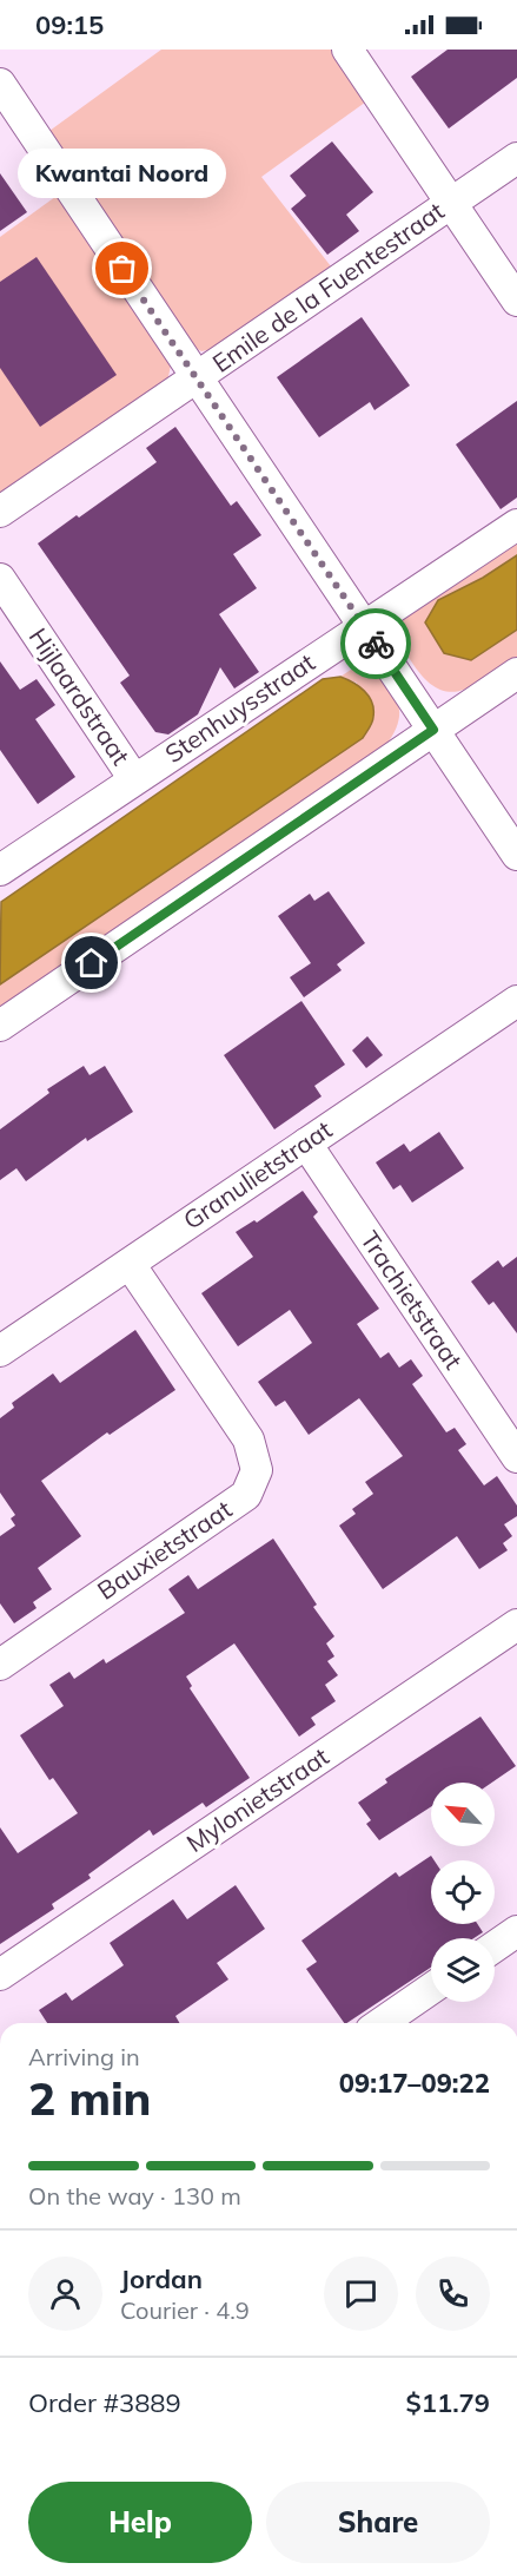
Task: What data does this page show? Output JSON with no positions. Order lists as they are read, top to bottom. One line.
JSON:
{"streets":{"street":["Emile de la Fuentestraat","Hijlaardstraat","Stenhuysstraat","Granulietstraat","Trachietstraat","Bauxietstraat","Mylonietstraat"]},"crossings":[["Hijlaardstraat","Stenhuysstraat"],["Granulietstraat","Trachietstraat"],["Granulietstraat","Bauxietstraat"]],"places":["Kwantai Noord"],"north":"top left","page":{"status":"09:15","bubble":"Kwantai Noord","heading":["2 min","Arriving in","09:17–09:22"],"panel":["Jordan","Courier · 4.9","Order #3889","$11.79"],"bar":"On the way · 130 m","buttons":["Help","Share"]}}
